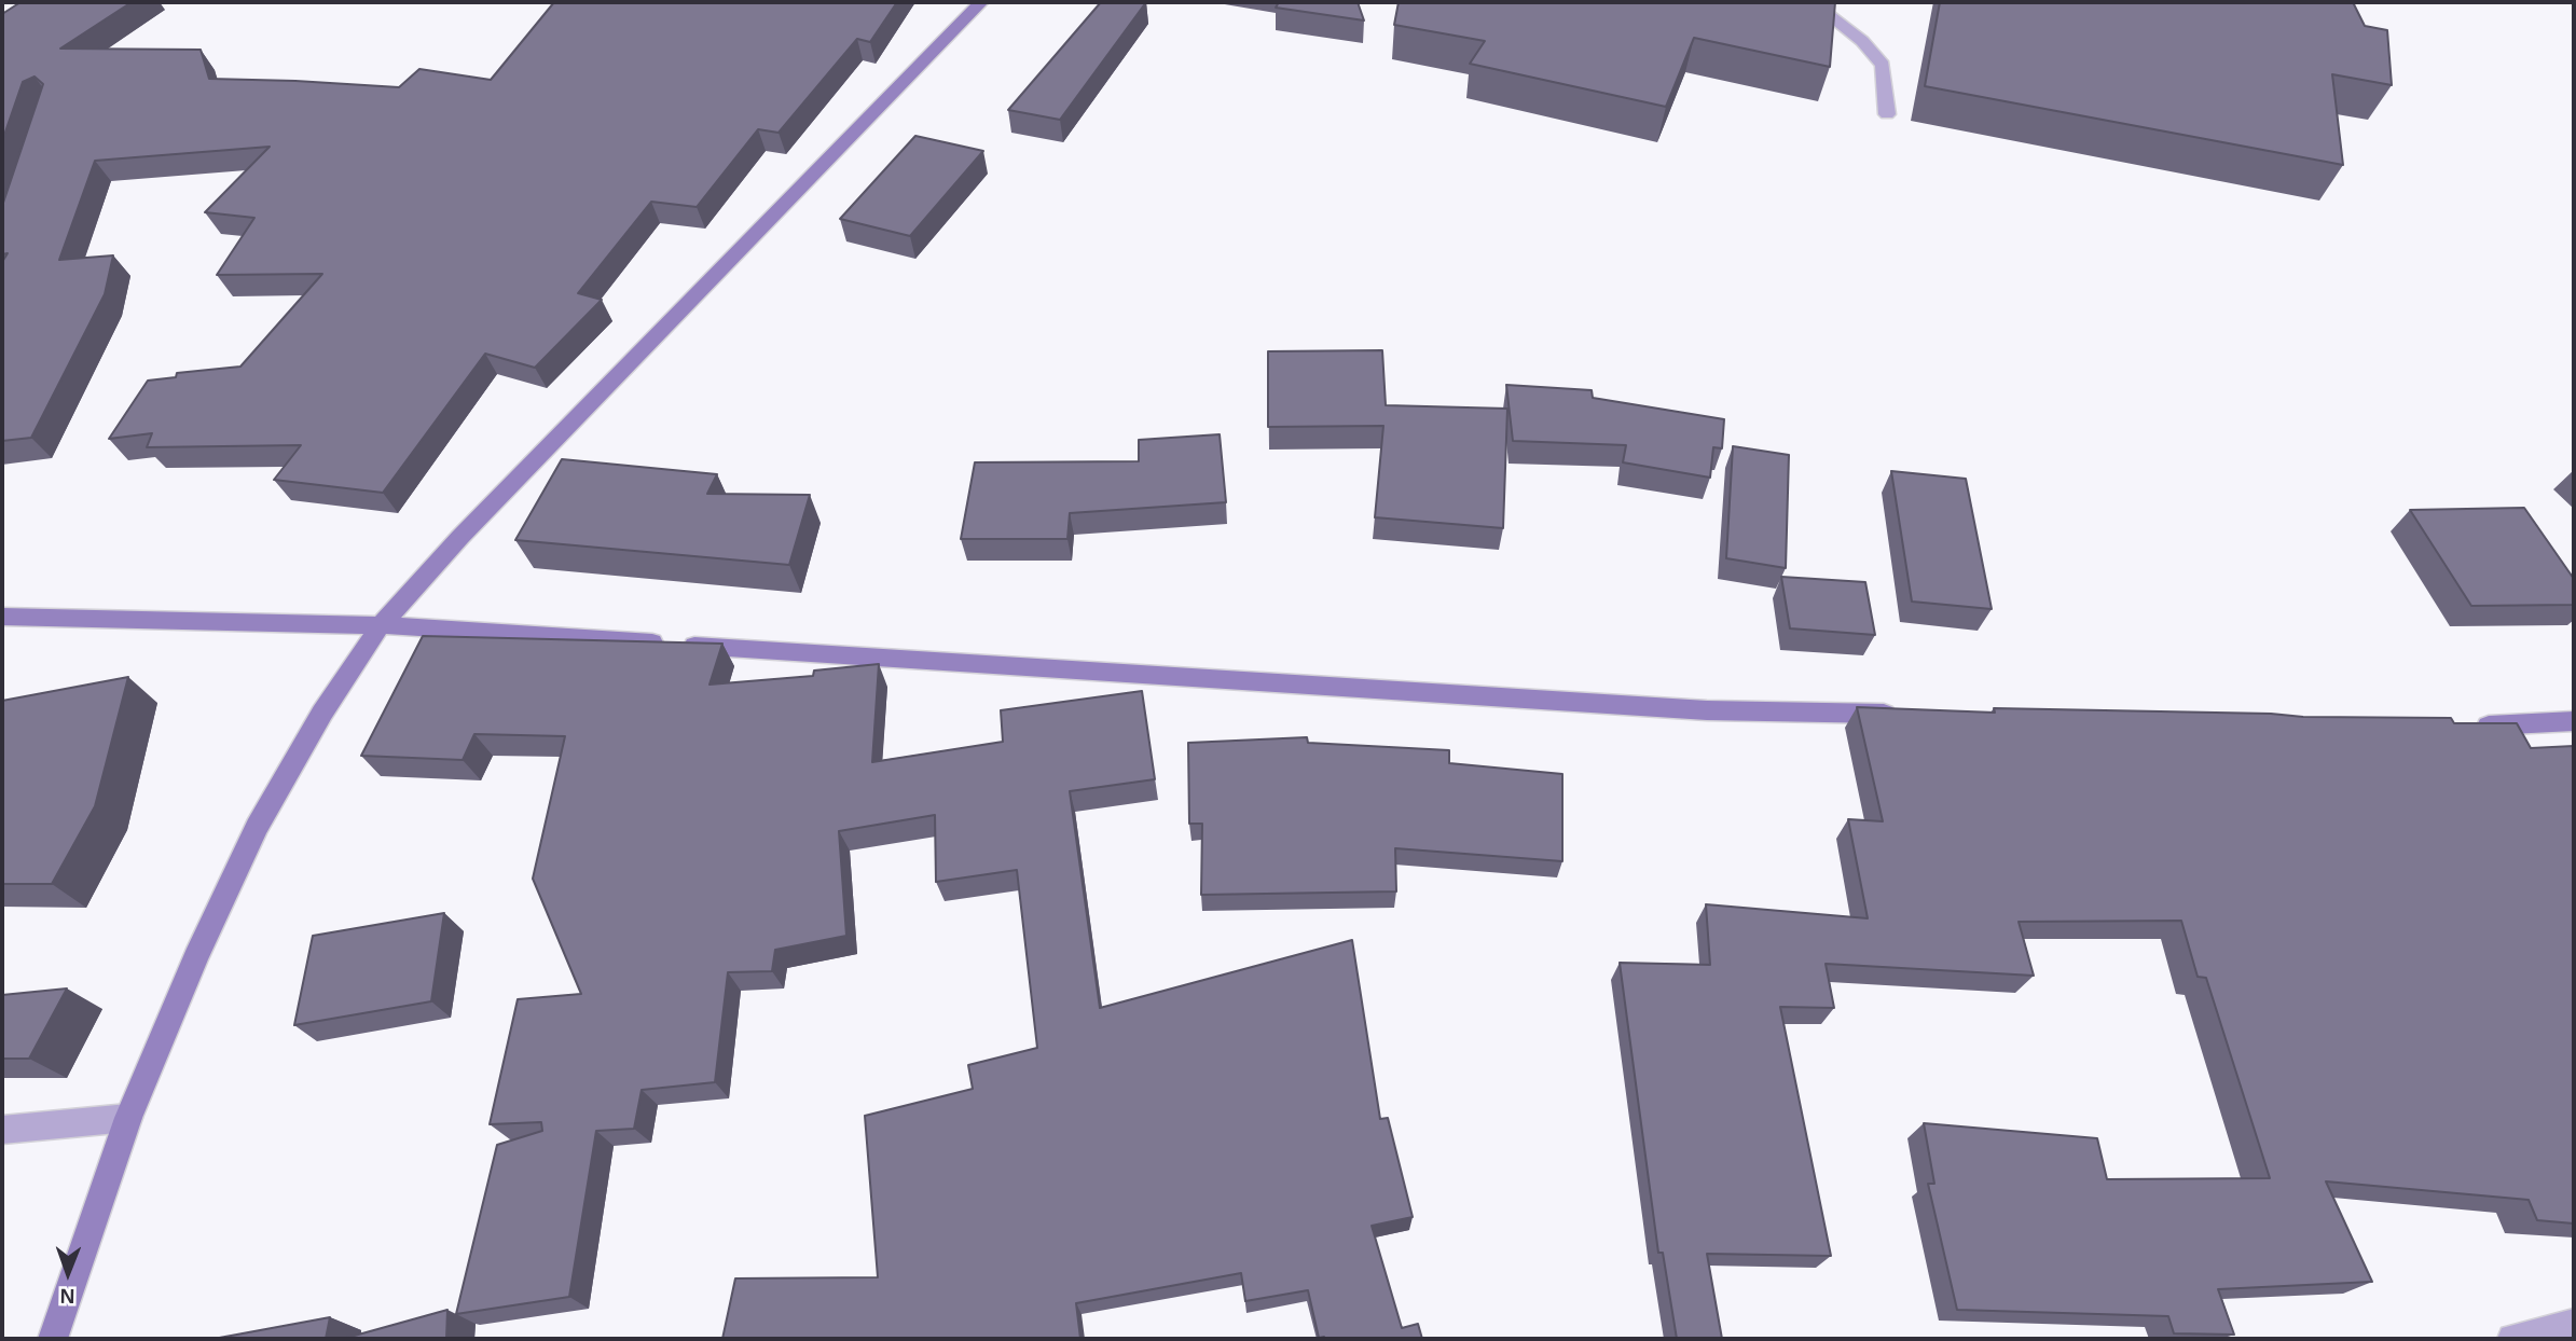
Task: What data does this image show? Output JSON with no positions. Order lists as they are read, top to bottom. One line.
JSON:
{"north":"bottom"}
